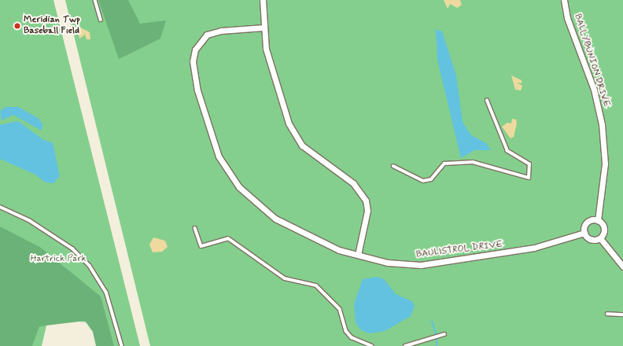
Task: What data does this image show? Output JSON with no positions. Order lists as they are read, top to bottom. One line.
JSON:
{"streets":{"street":["BALLYBUNION DRIVE","BAULISTROL DRIVE"]},"crossings":[["BALLYBUNION DRIVE","BAULISTROL DRIVE"]],"parks":["Hartrick Park"],"places":["Meridian Twp Baseball Field"]}
